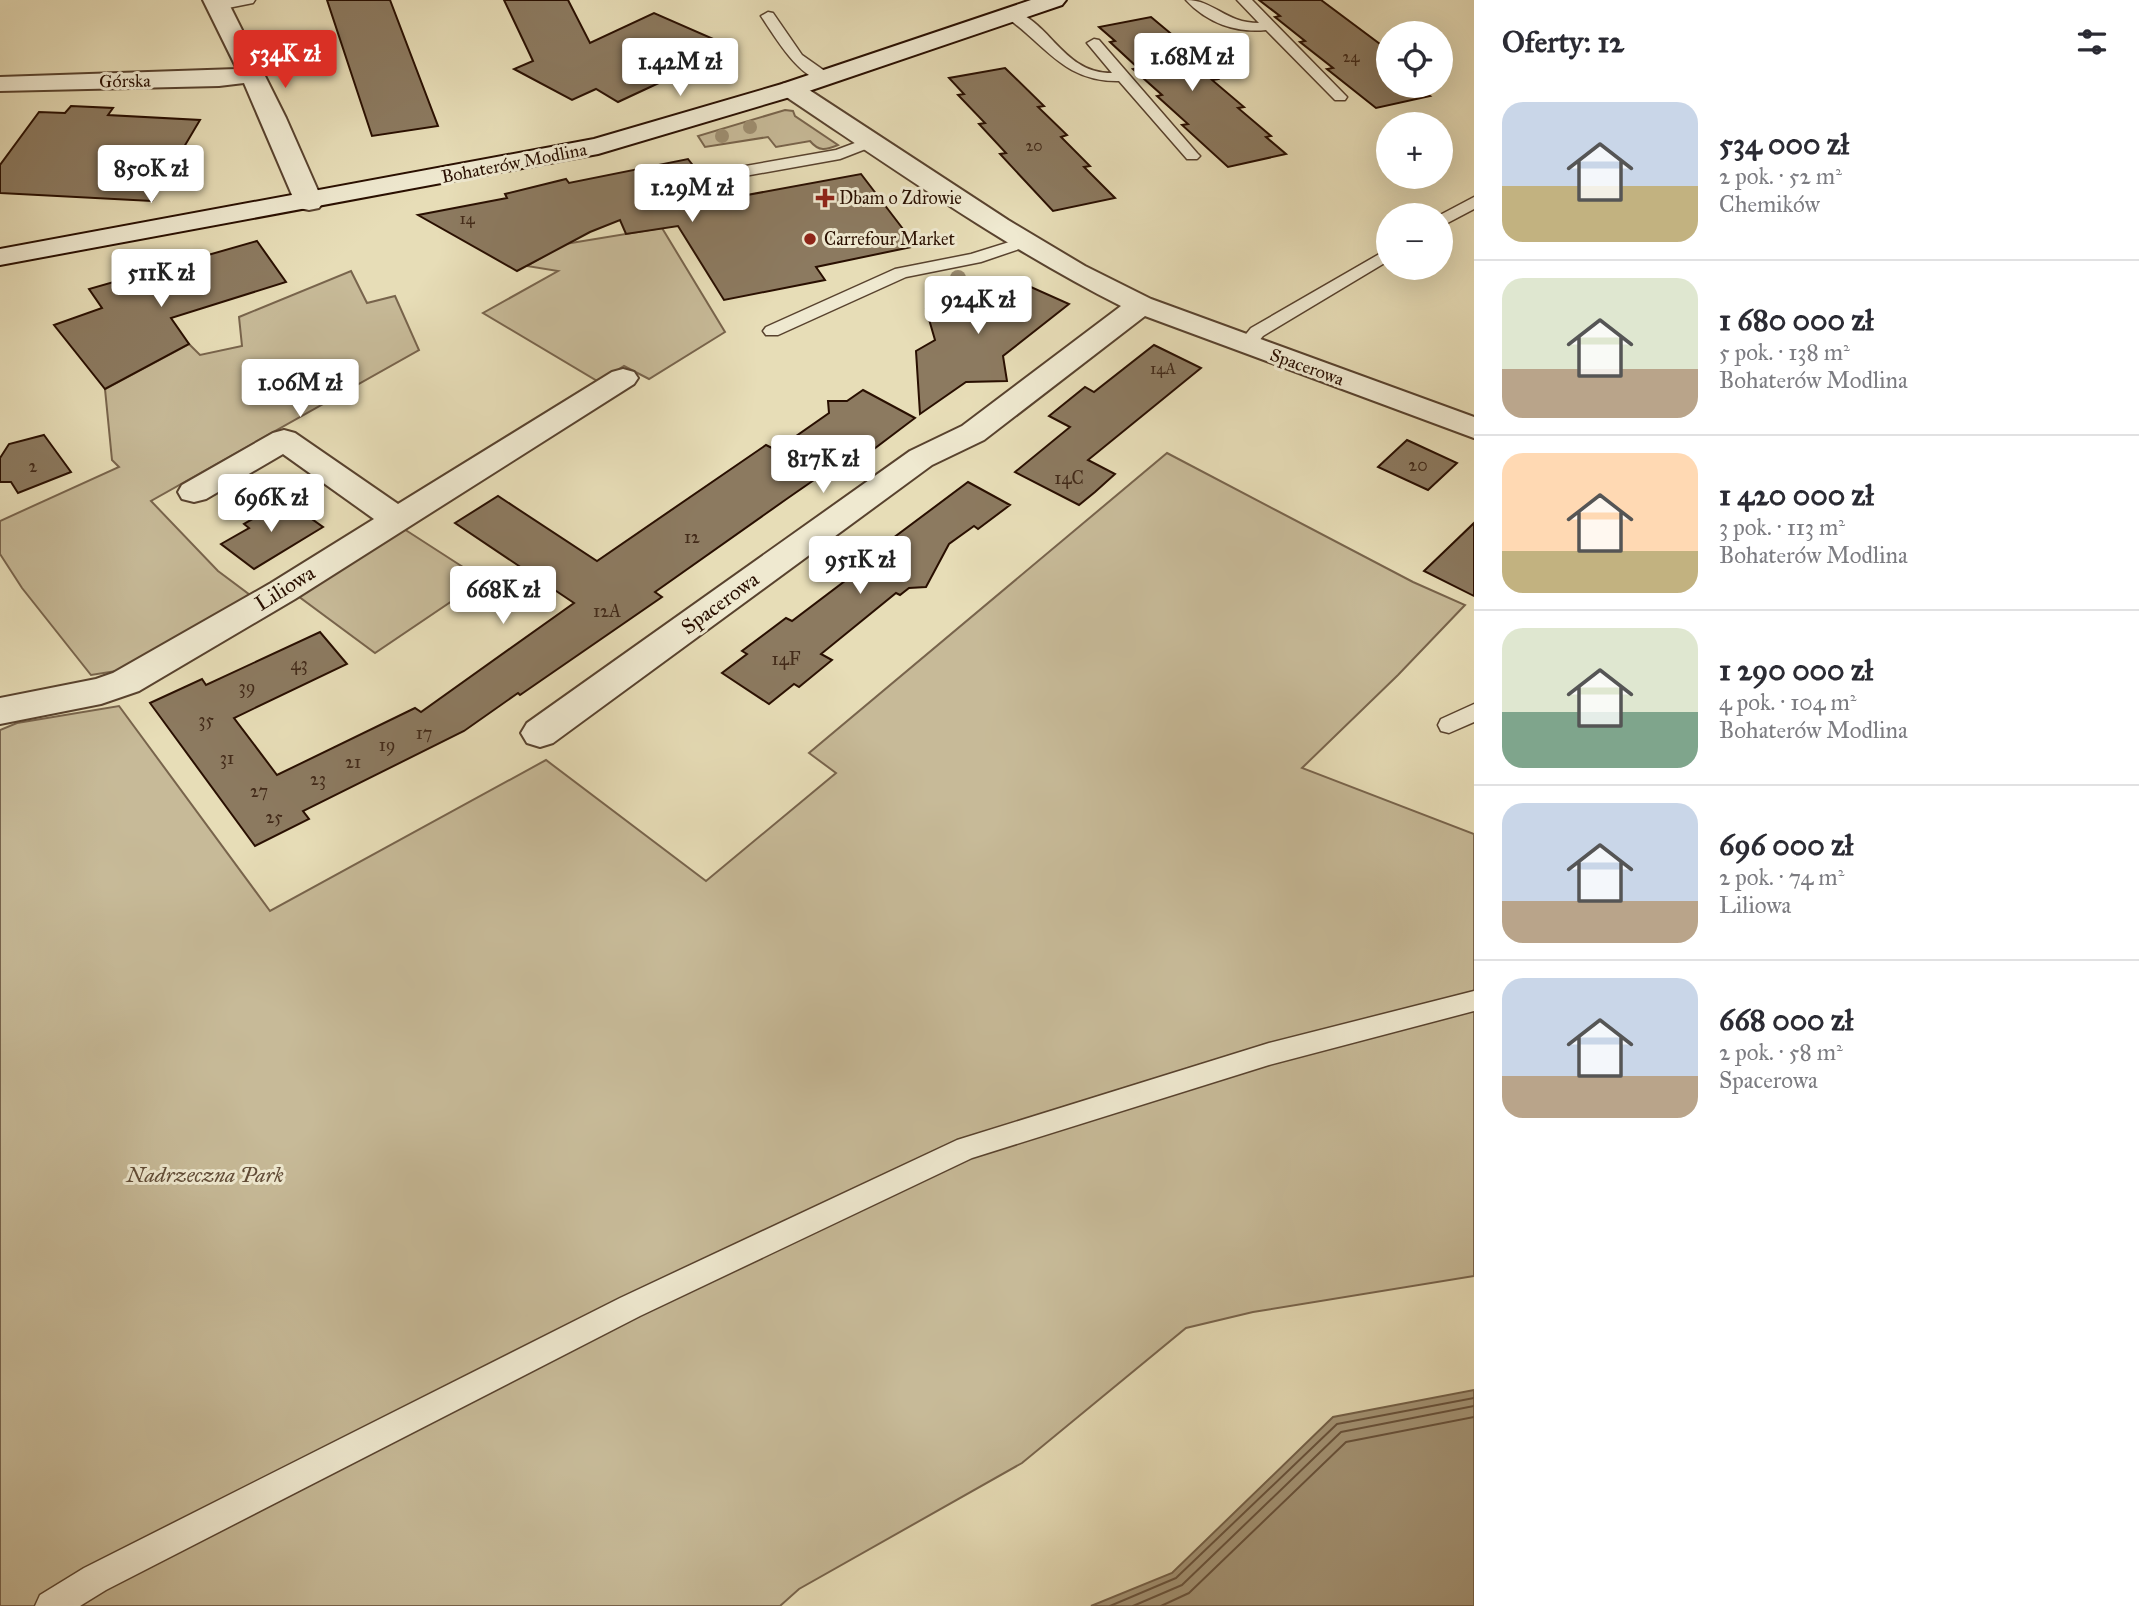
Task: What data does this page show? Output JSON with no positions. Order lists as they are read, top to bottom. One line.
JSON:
{"streets":{"street":["Górska","Bohaterów Modlina","Spacerowa","Liliowa"]},"crossings":[["Bohaterów Modlina","Spacerowa"]],"parks":["Nadrzeczna Park"],"places":{"health":["Dbam o Zdrowie"],"other":["Carrefour Market"]},"house_numbers":["24","20","14","14A","20","2","14C","12","12A","14F","43","39","35","17","19","31","21","23","27","25"],"page":{"heading":"Oferty: 12","map_buttons":["+","−"],"price":["534K zł","1.68M zł","1.42M zł","850K zł","1.29M zł","511K zł","924K zł","1.06M zł","817K zł","696K zł","951K zł","668K zł"],"list":[{"name":"534 000 zł","note":"2 pok. · 52 m² · Chemików"},{"name":"1 680 000 zł","note":"5 pok. · 138 m² · Bohaterów Modlina"},{"name":"1 420 000 zł","note":"3 pok. · 113 m² · Bohaterów Modlina"},{"name":"1 290 000 zł","note":"4 pok. · 104 m² · Bohaterów Modlina"},{"name":"696 000 zł","note":"2 pok. · 74 m² · Liliowa"},{"name":"668 000 zł","note":"2 pok. · 58 m² · Spacerowa"}]}}
